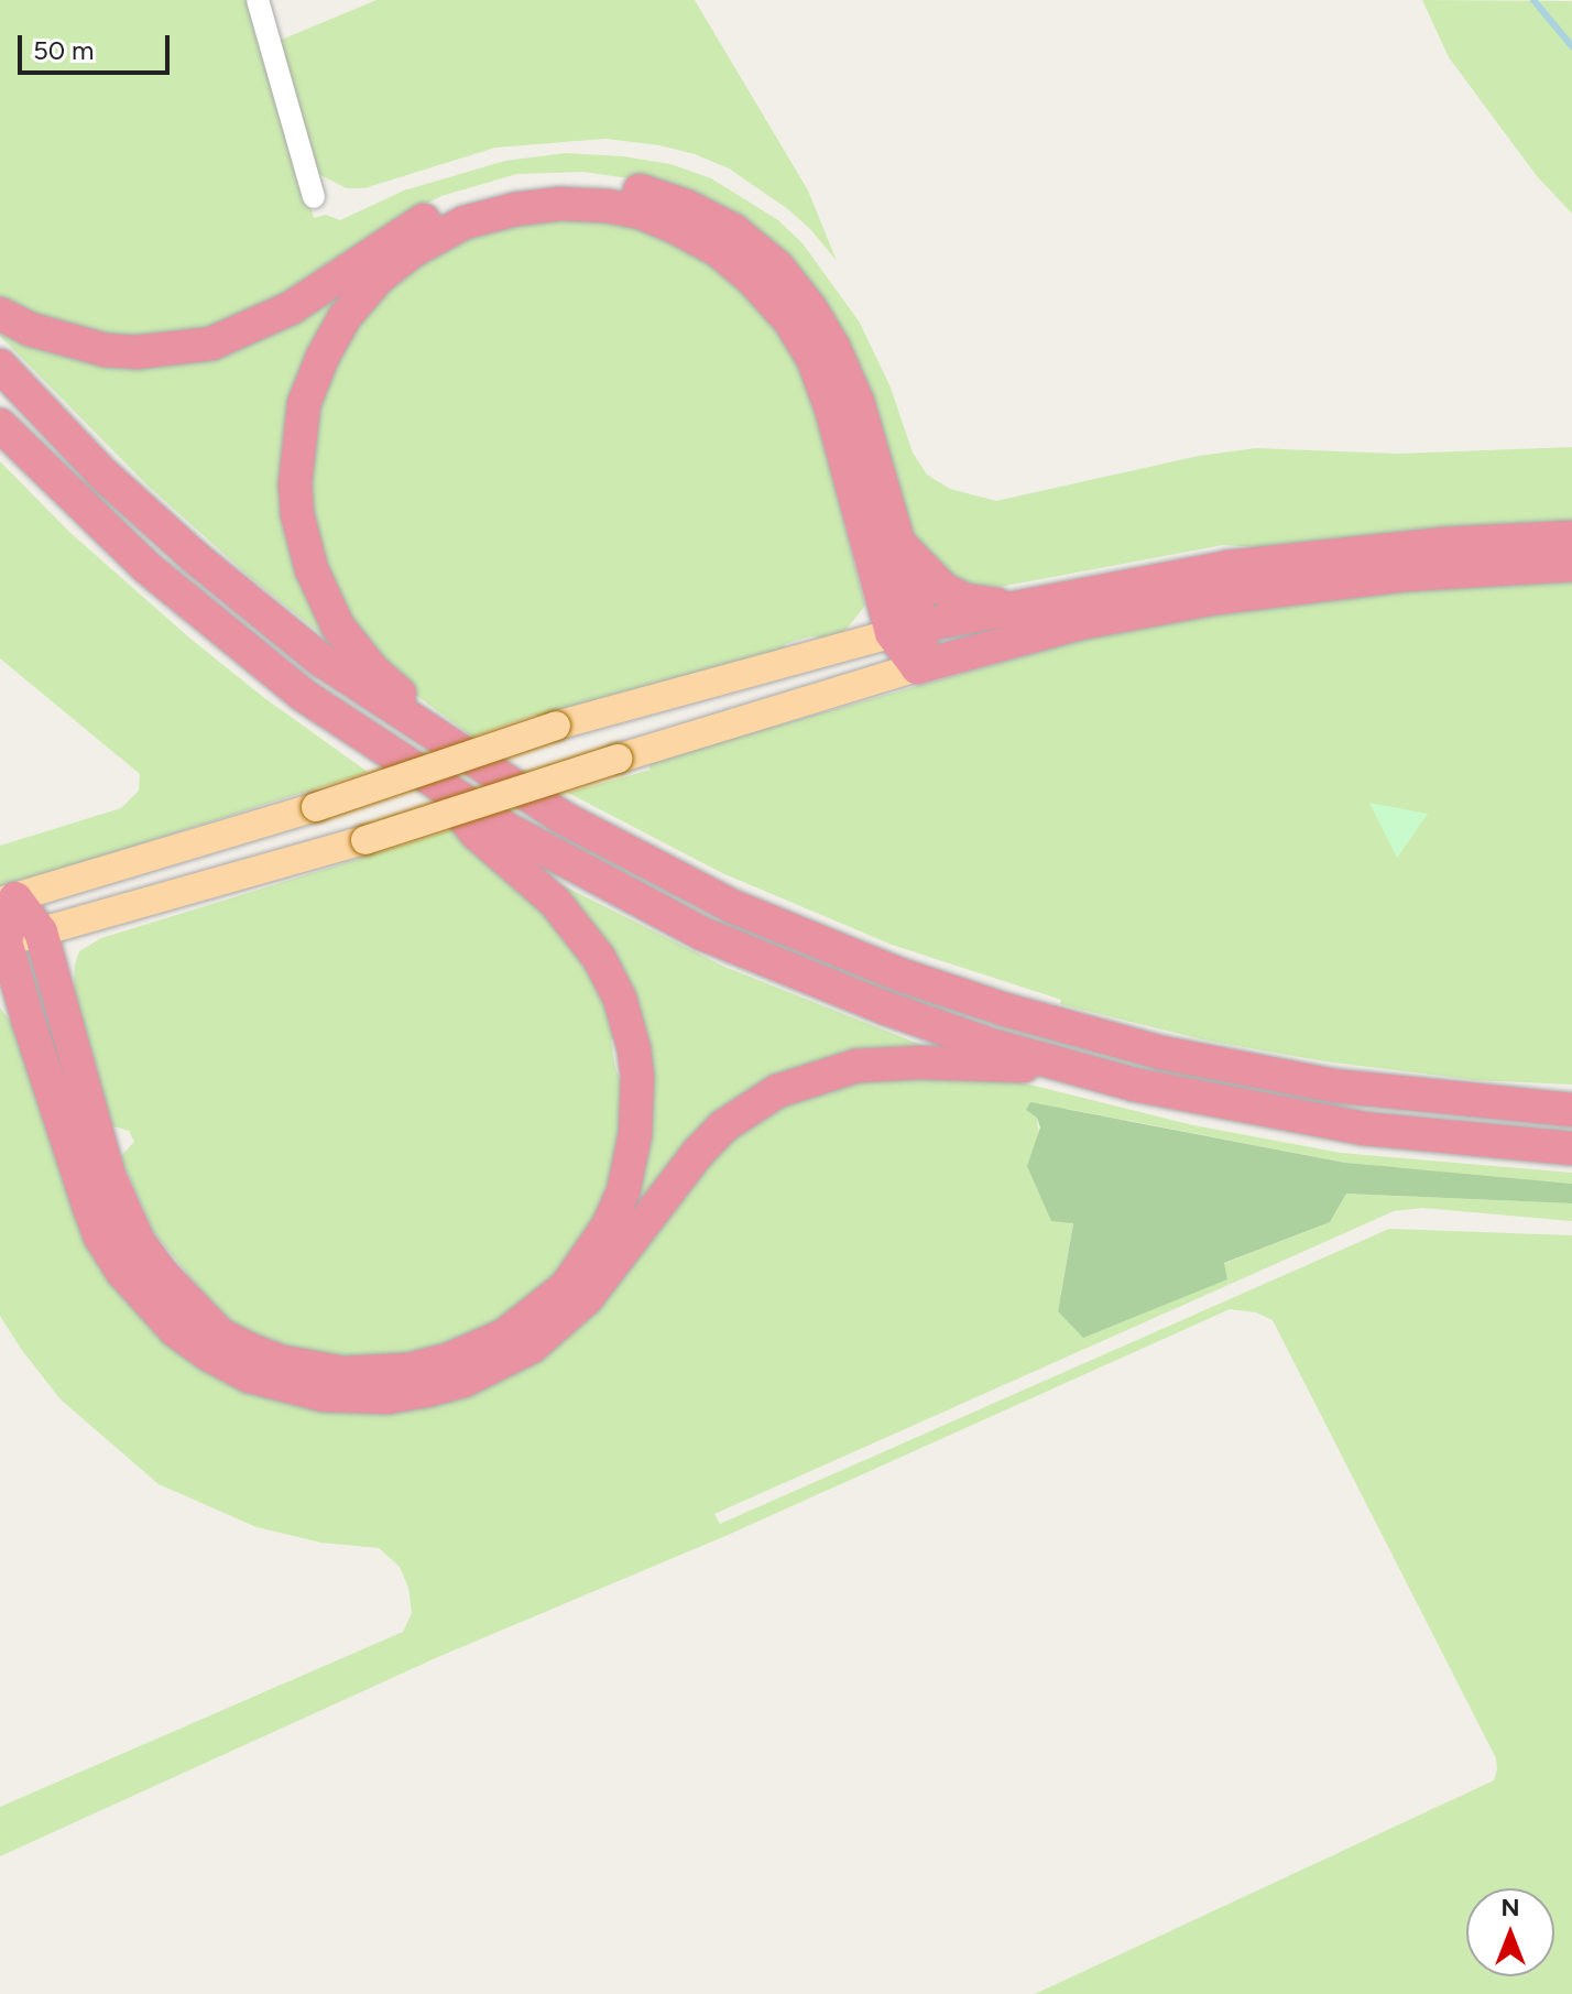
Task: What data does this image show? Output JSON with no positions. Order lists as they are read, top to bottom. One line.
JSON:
{"scale_bar":"50 m","north":"top"}
